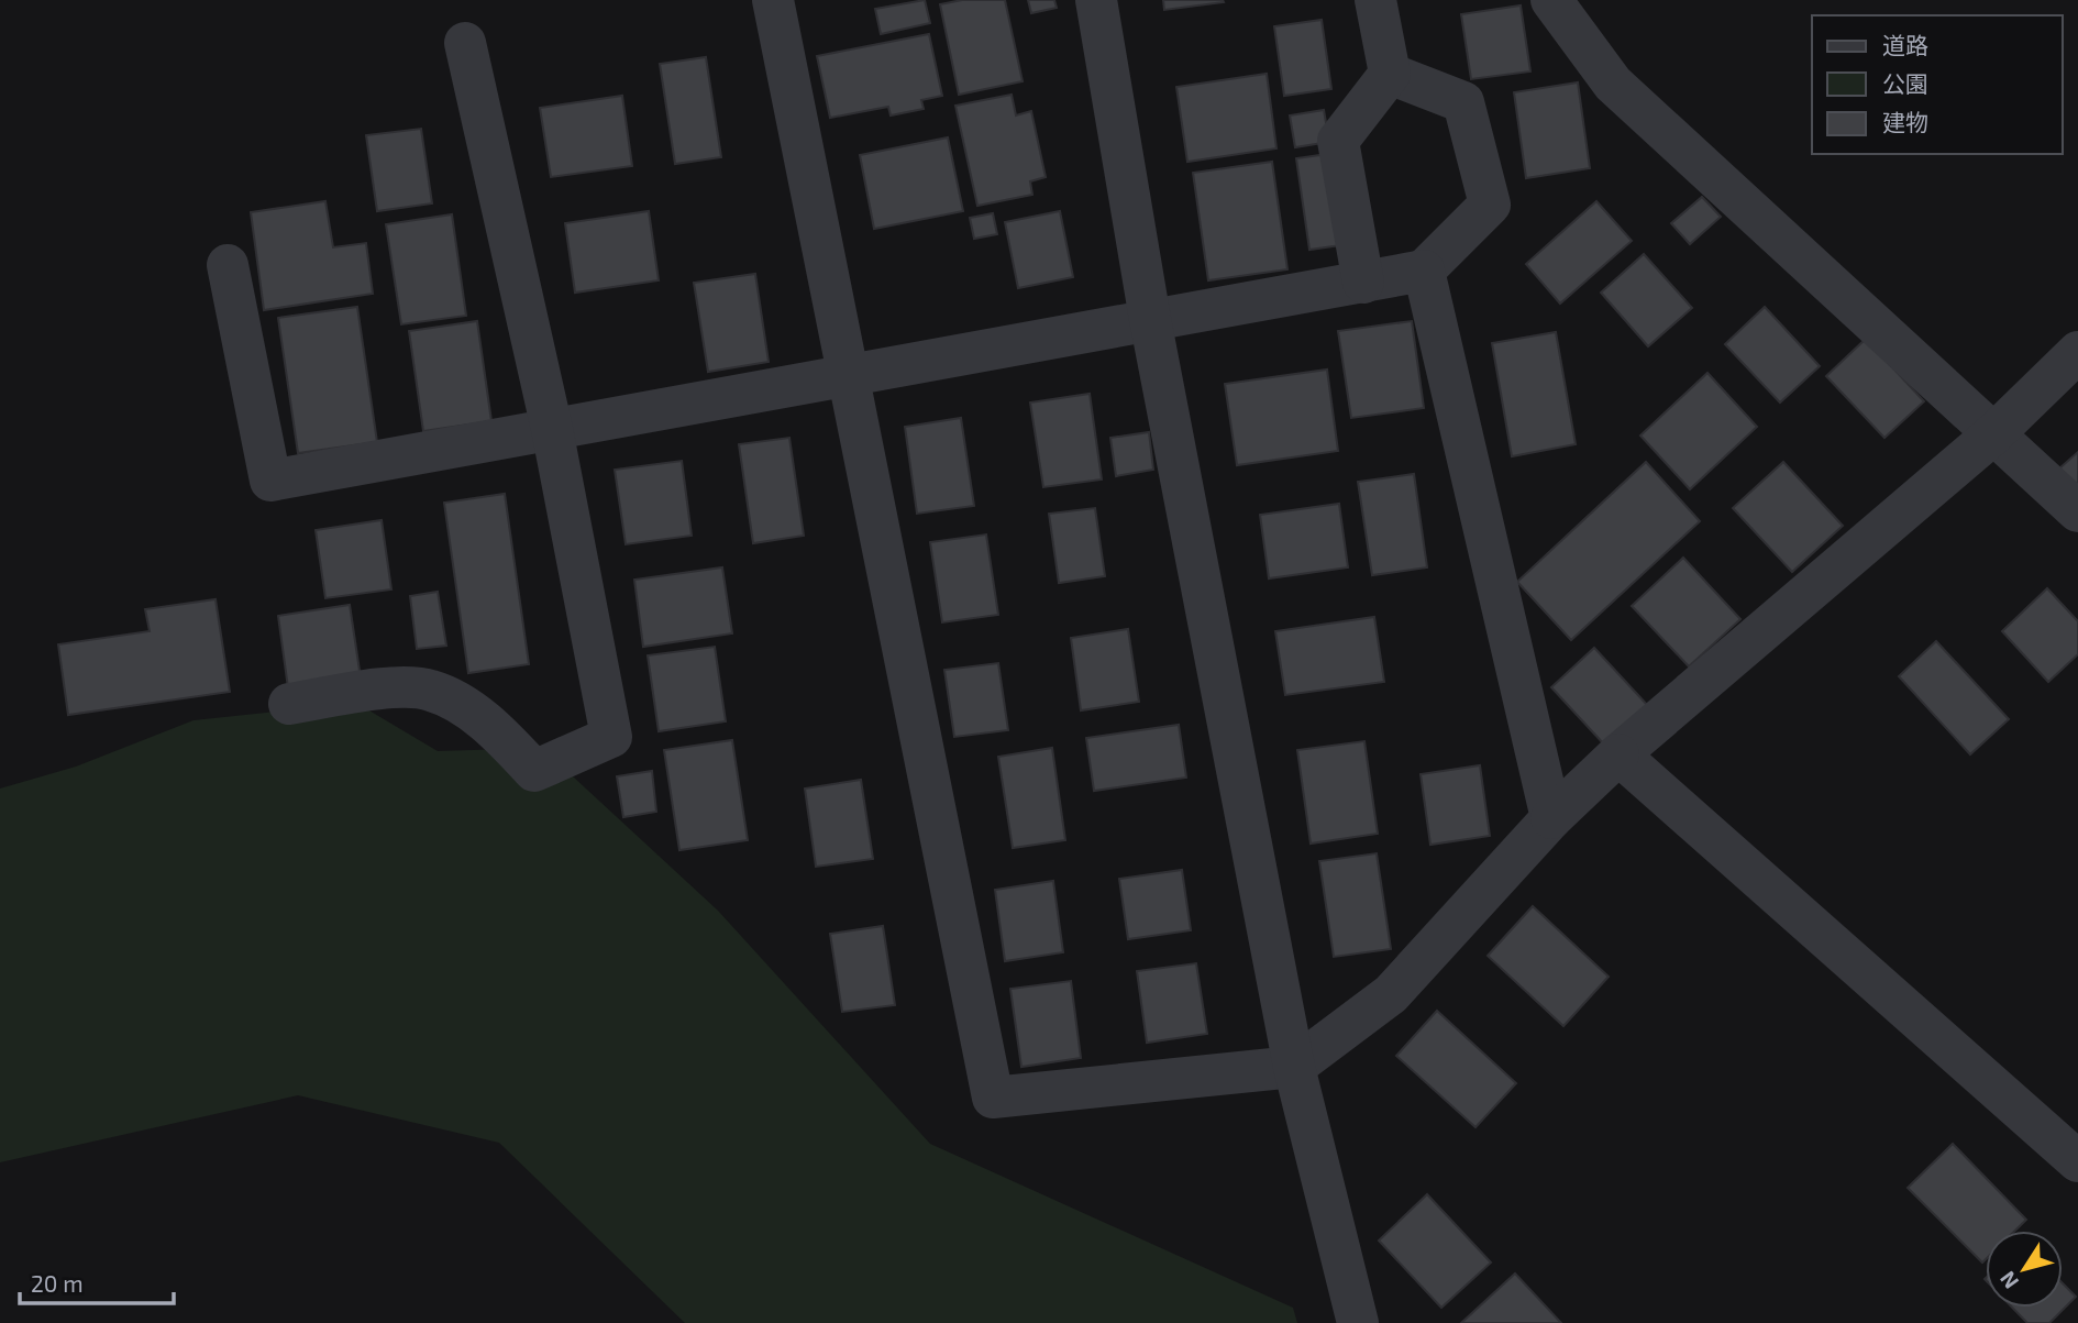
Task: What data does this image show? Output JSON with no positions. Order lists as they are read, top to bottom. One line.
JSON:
{"legend":["道路","公園","建物"],"scale_bar":"20 m","north":"bottom left"}
